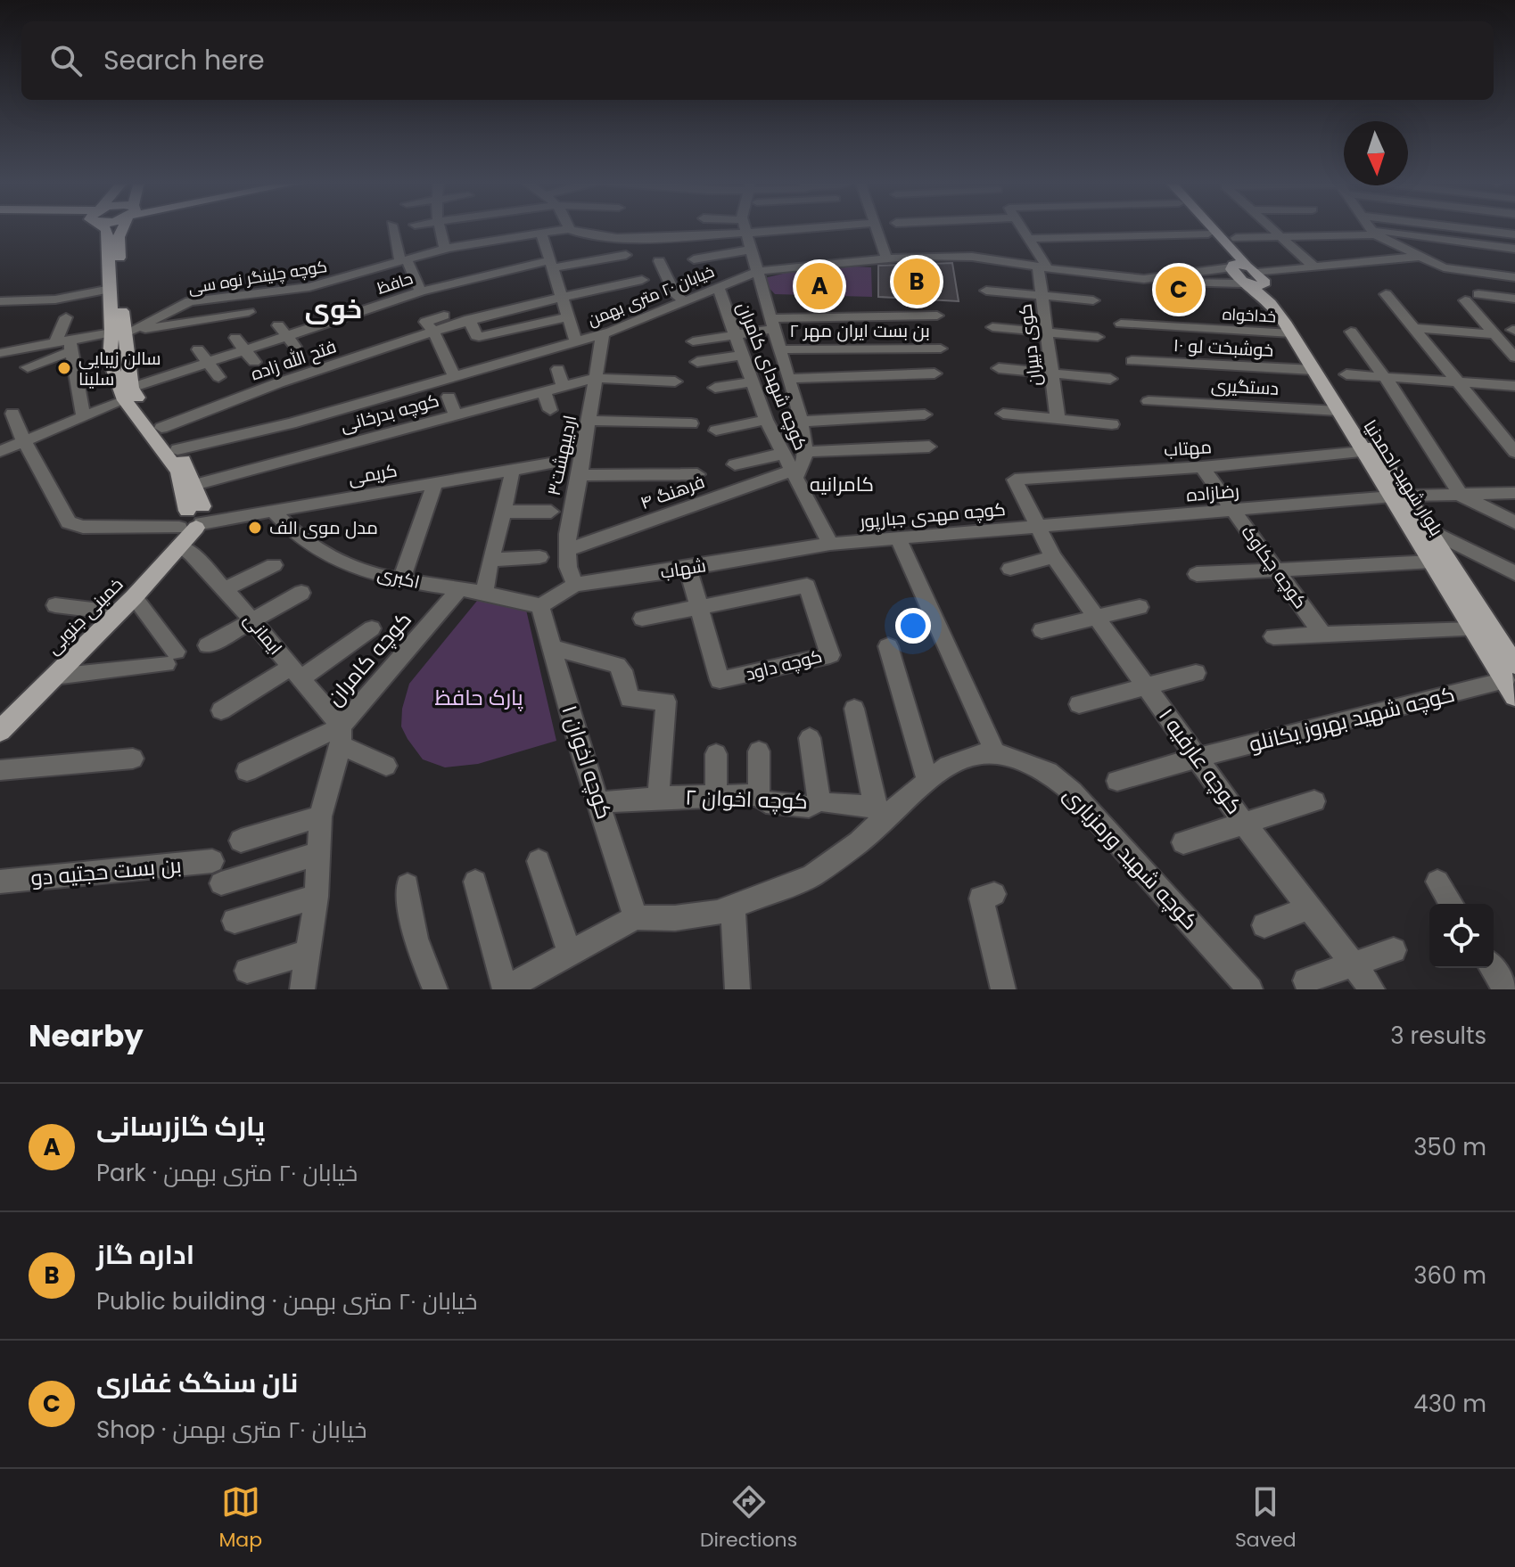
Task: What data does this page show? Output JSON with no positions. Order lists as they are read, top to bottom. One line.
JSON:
{"streets":{"main road":["بلوار شهید احمدنیا","خمینی جنوبی"],"street":["کوچه چلینگر نوه سی","حافظ","خیابان ۲۰ متری بهمن","خداخواه","۲ بن بست ایران مهر","کوی دبیران","خوشبخت لو ۱۰","فتح الله زاده","کوچه شهدای کامران","دستگیری","کوچه بدرخانی","مهتاب","اردیبهشت۳","کریمی","فرهنگ ۴","رضازاده","کوچه مهدی جبارپور","کوچه چکاوک","شهاب","اکبری","ایمانی","کوچه کامران","کوچه داود","کوچه شهید بهروز یکانلو","کوچه عارفیه ۱","کوچه اخوان ۱","کوچه اخوان ۲","کوچه شهید ورمزیاری","بن بست حجتیه دو"]},"crossings":[["حافظ","کریمی"],["خیابان ۲۰ متری بهمن","کوی دبیران"],["خیابان ۲۰ متری بهمن","کوچه شهدای کامران"],["خیابان ۲۰ متری بهمن","اردیبهشت۳"],["خیابان ۲۰ متری بهمن","بلوار شهید احمدنیا"],["خداخواه","بلوار شهید احمدنیا"],["خوشبخت لو ۱۰","بلوار شهید احمدنیا"],["کوچه شهدای کامران","فرهنگ ۴"],["کوچه شهدای کامران","کوچه مهدی جبارپور"],["کوچه شهدای کامران","شهاب"],["دستگیری","بلوار شهید احمدنیا"],["کوچه بدرخانی","اردیبهشت۳"],["مهتاب","بلوار شهید احمدنیا"],["مهتاب","کوچه چکاوک"],["مهتاب","کوچه عارفیه ۱"],["اردیبهشت۳","فرهنگ ۴"],["اردیبهشت۳","شهاب"],["کریمی","اکبری"],["کریمی","خمینی جنوبی"],["کریمی","ایمانی"],["بلوار شهید احمدنیا","رضازاده"],["بلوار شهید احمدنیا","کوچه شهید بهروز یکانلو"],["رضازاده","کوچه مهدی جبارپور"],["رضازاده","کوچه چکاوک"],["رضازاده","کوچه عارفیه ۱"],["کوچه مهدی جبارپور","شهاب"],["کوچه مهدی جبارپور","کوچه عارفیه ۱"],["شهاب","اکبری"],["شهاب","کوچه داود"],["شهاب","کوچه اخوان ۱"],["اکبری","کوچه کامران"],["اکبری","کوچه اخوان ۱"],["خمینی جنوبی","ایمانی"],["ایمانی","کوچه کامران"],["کوچه شهید بهروز یکانلو","کوچه عارفیه ۱"],["کوچه اخوان ۱","کوچه اخوان ۲"]],"districts":["خوی","کامرانیه"],"parks":["پارک حافظ"],"places":["سالن زیبایی سلینا","مدل موی الف"],"north":"bottom","page":{"search":"Search here","pins":["B","A","C"],"heading":["Nearby","3 results"],"list":[{"mark":"A","name":"پارک گازرسانی","note":"Park · خیابان ۲۰ متری بهمن","value":"350 m"},{"mark":"B","name":"اداره گاز","note":"Public building · خیابان ۲۰ متری بهمن","value":"360 m"},{"mark":"C","name":"نان سنگک غفاری","note":"Shop · خیابان ۲۰ متری بهمن","value":"430 m"}],"nav":["Map","Directions","Saved"]}}
